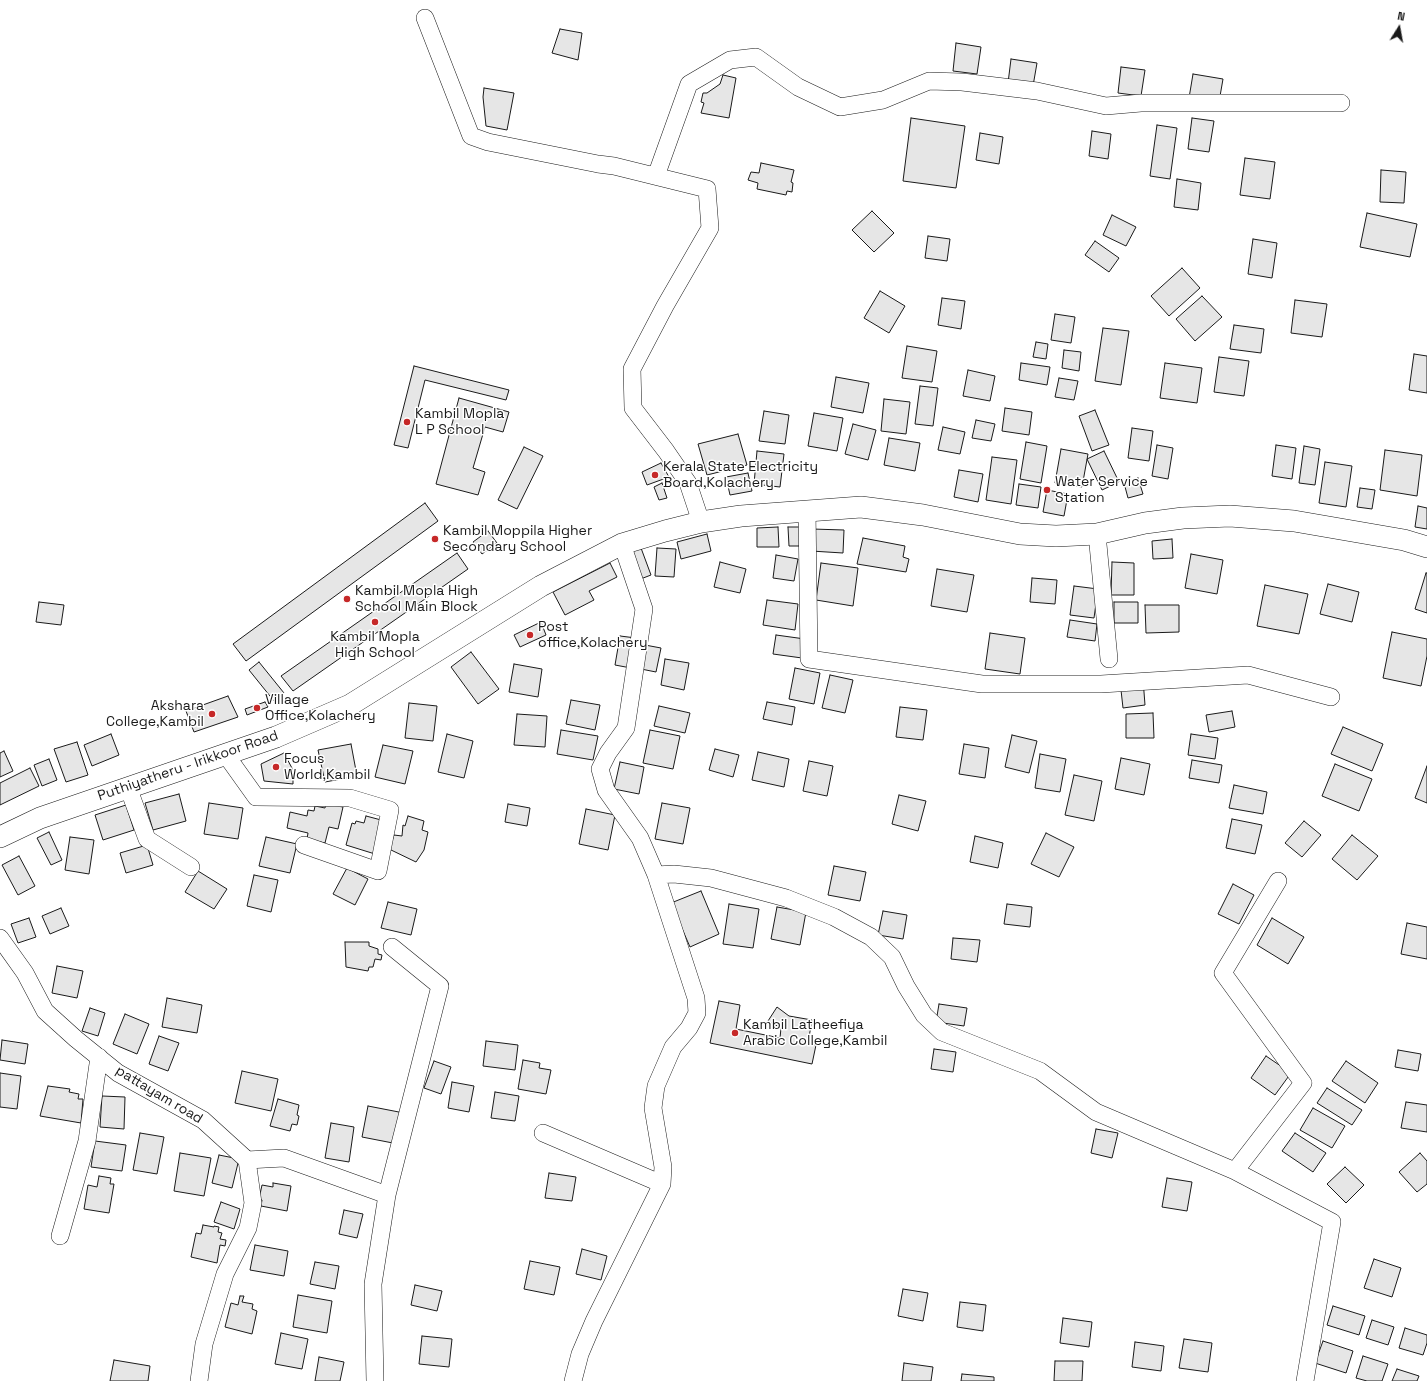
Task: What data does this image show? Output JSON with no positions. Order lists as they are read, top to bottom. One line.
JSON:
{"streets":{"main road":["Puthiyatheru - Irikkoor Road"],"street":["pattayam road"]},"places":["Kambil Mopla L P School","Kerala State Electricity Board,Kolachery","Water Service Station","Kambil Moppila Higher Secondary School","Kambil Mopla High School Main Block","Kambil Mopla High School","Post office,Kolachery","Village Office,Kolachery","Akshara College,Kambil","Focus World,Kambil","Kambil Latheefiya Arabic College,Kambil"],"north":"top"}
